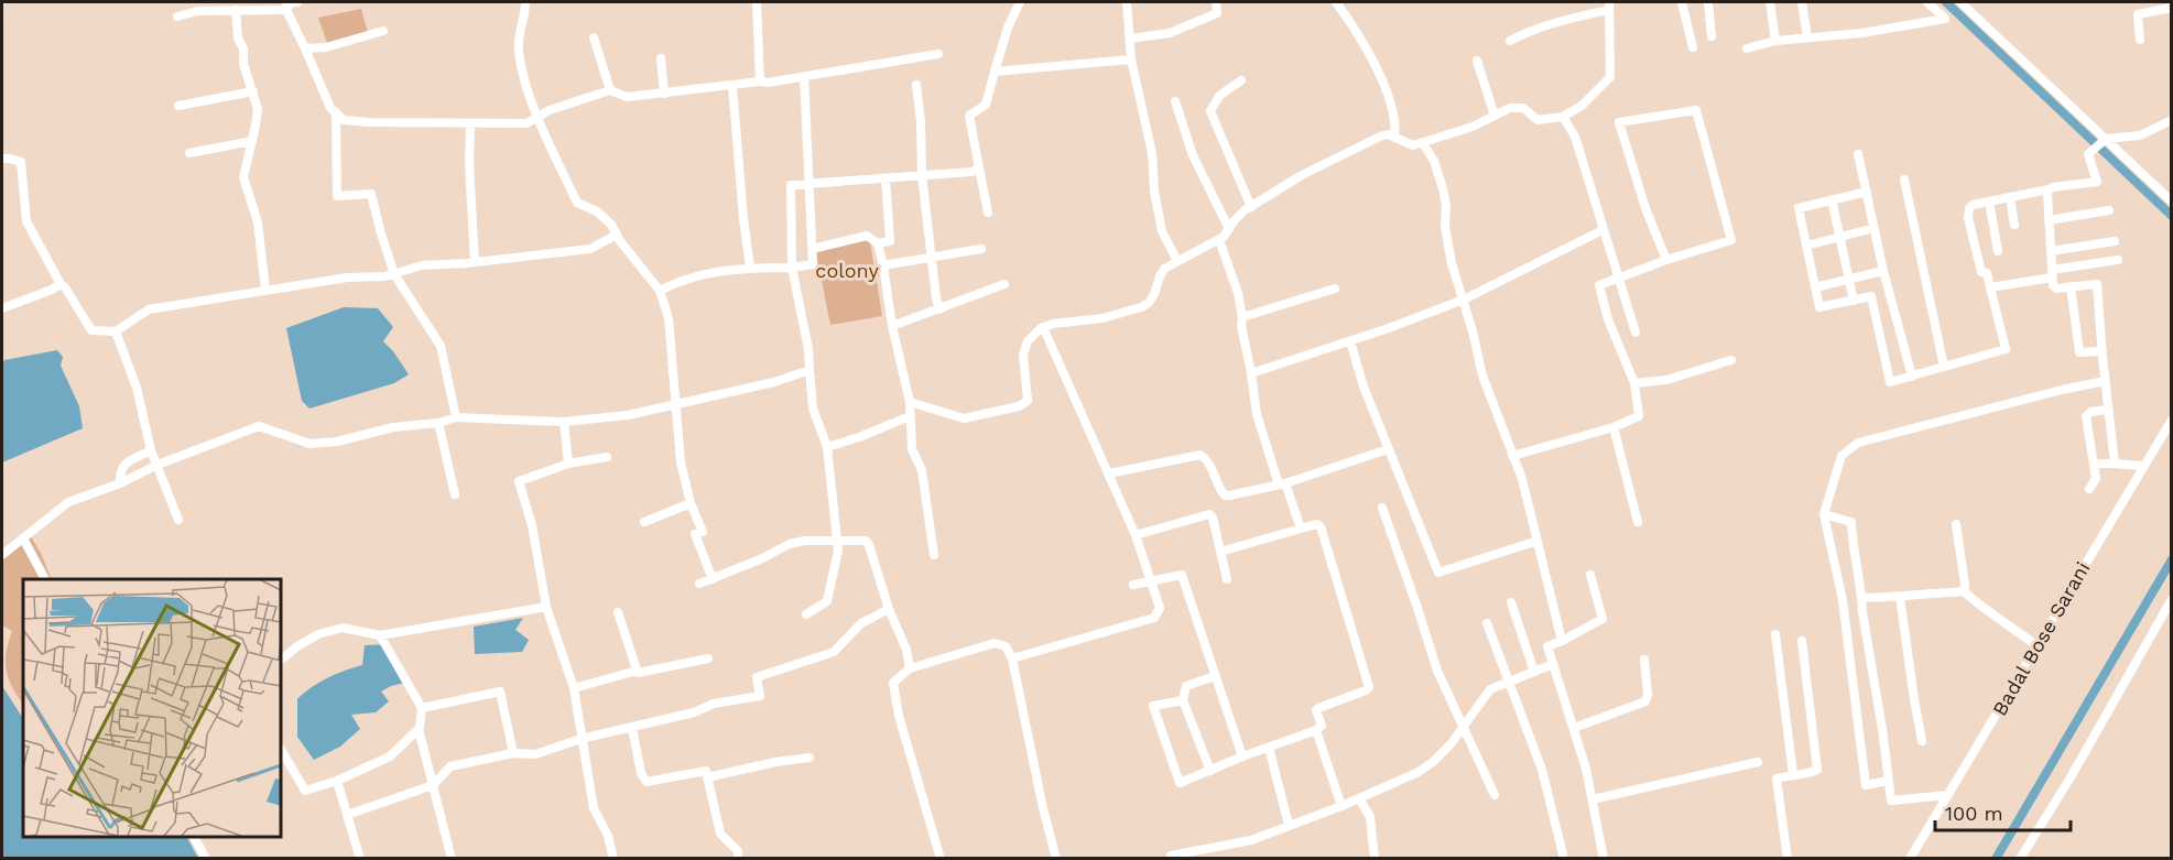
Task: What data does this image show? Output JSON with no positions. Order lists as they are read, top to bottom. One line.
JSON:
{"streets":{"street":["Badal Bose Sarani"]},"parks":["colony"],"scale_bar":"100 m"}
